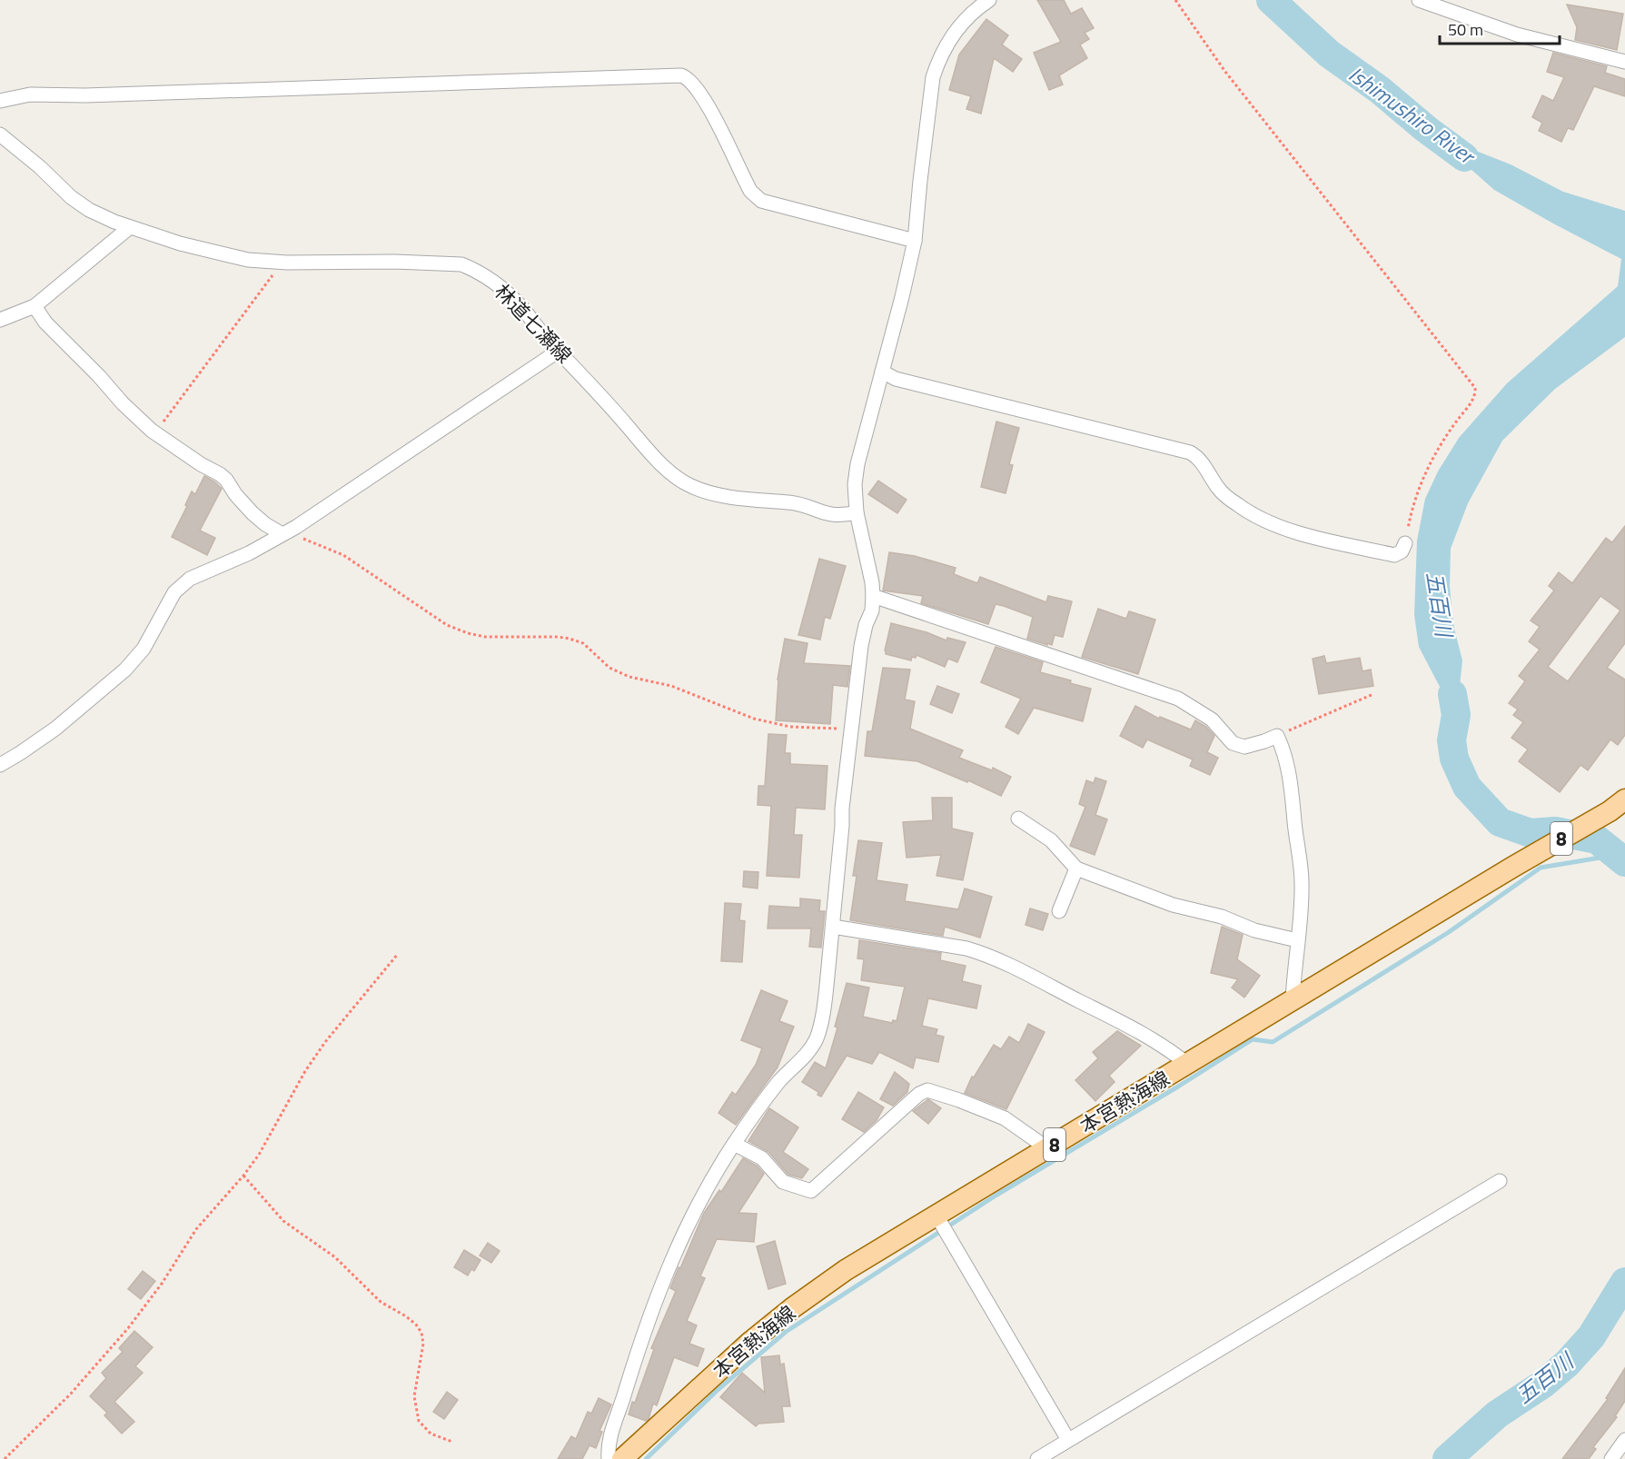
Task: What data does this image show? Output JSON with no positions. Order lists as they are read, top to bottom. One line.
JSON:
{"streets":{"main road":["8","本宮熱海線"],"street":["林道七瀬線"]},"water":["Ishimushiro River","五百川"],"scale_bar":"50 m"}
